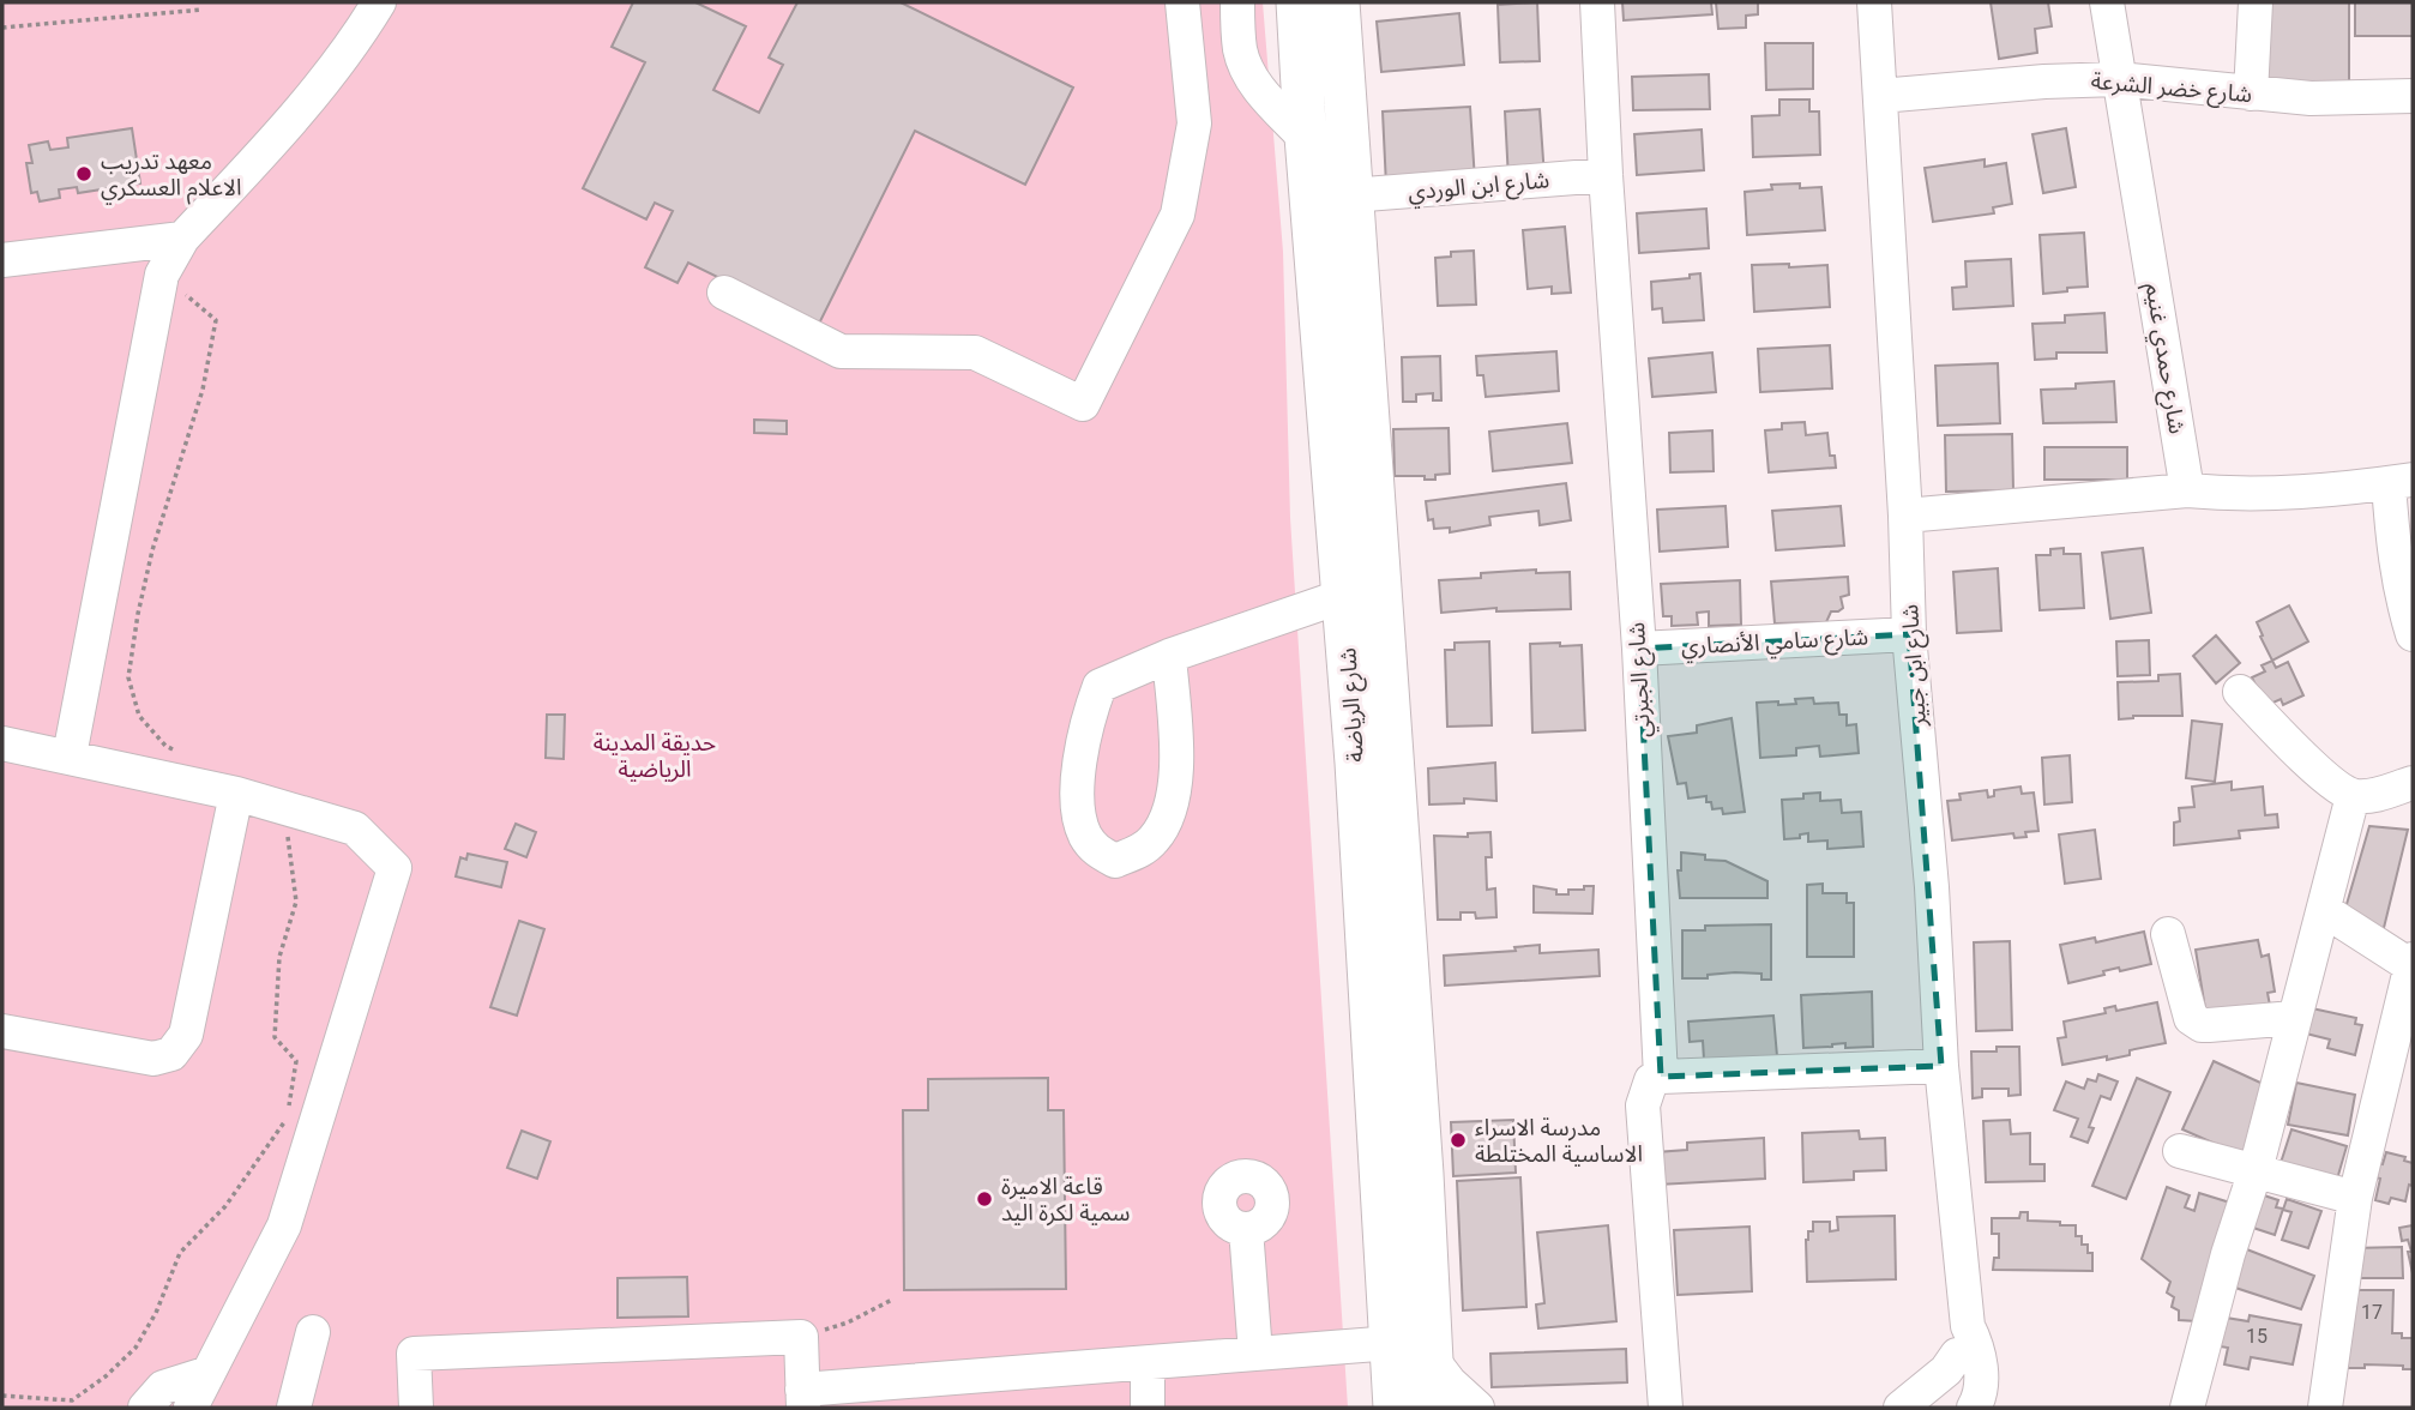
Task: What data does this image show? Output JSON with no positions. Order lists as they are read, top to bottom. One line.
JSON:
{"streets":{"main road":["شارع الرياضة"],"street":["شارع خضر الشرعة","شارع ابن الوردي","شارع حمدي غنيم","شارع سامي الأنصاري","شارع ابن جبير","شارع الجبرتي"]},"crossings":[["شارع خضر الشرعة","شارع حمدي غنيم"],["شارع خضر الشرعة","شارع ابن جبير"],["شارع ابن الوردي","شارع الجبرتي"],["شارع ابن الوردي","شارع الرياضة"],["شارع سامي الأنصاري","شارع ابن جبير"],["شارع سامي الأنصاري","شارع الجبرتي"]],"parks":["حديقة المدينة الرياضية"],"places":["معهد تدريب الاعلام العسكري","مدرسة الاسراء الاساسية المختلطة","قاعة الاميرة سمية لكرة اليد"],"house_numbers":["17","15"]}
